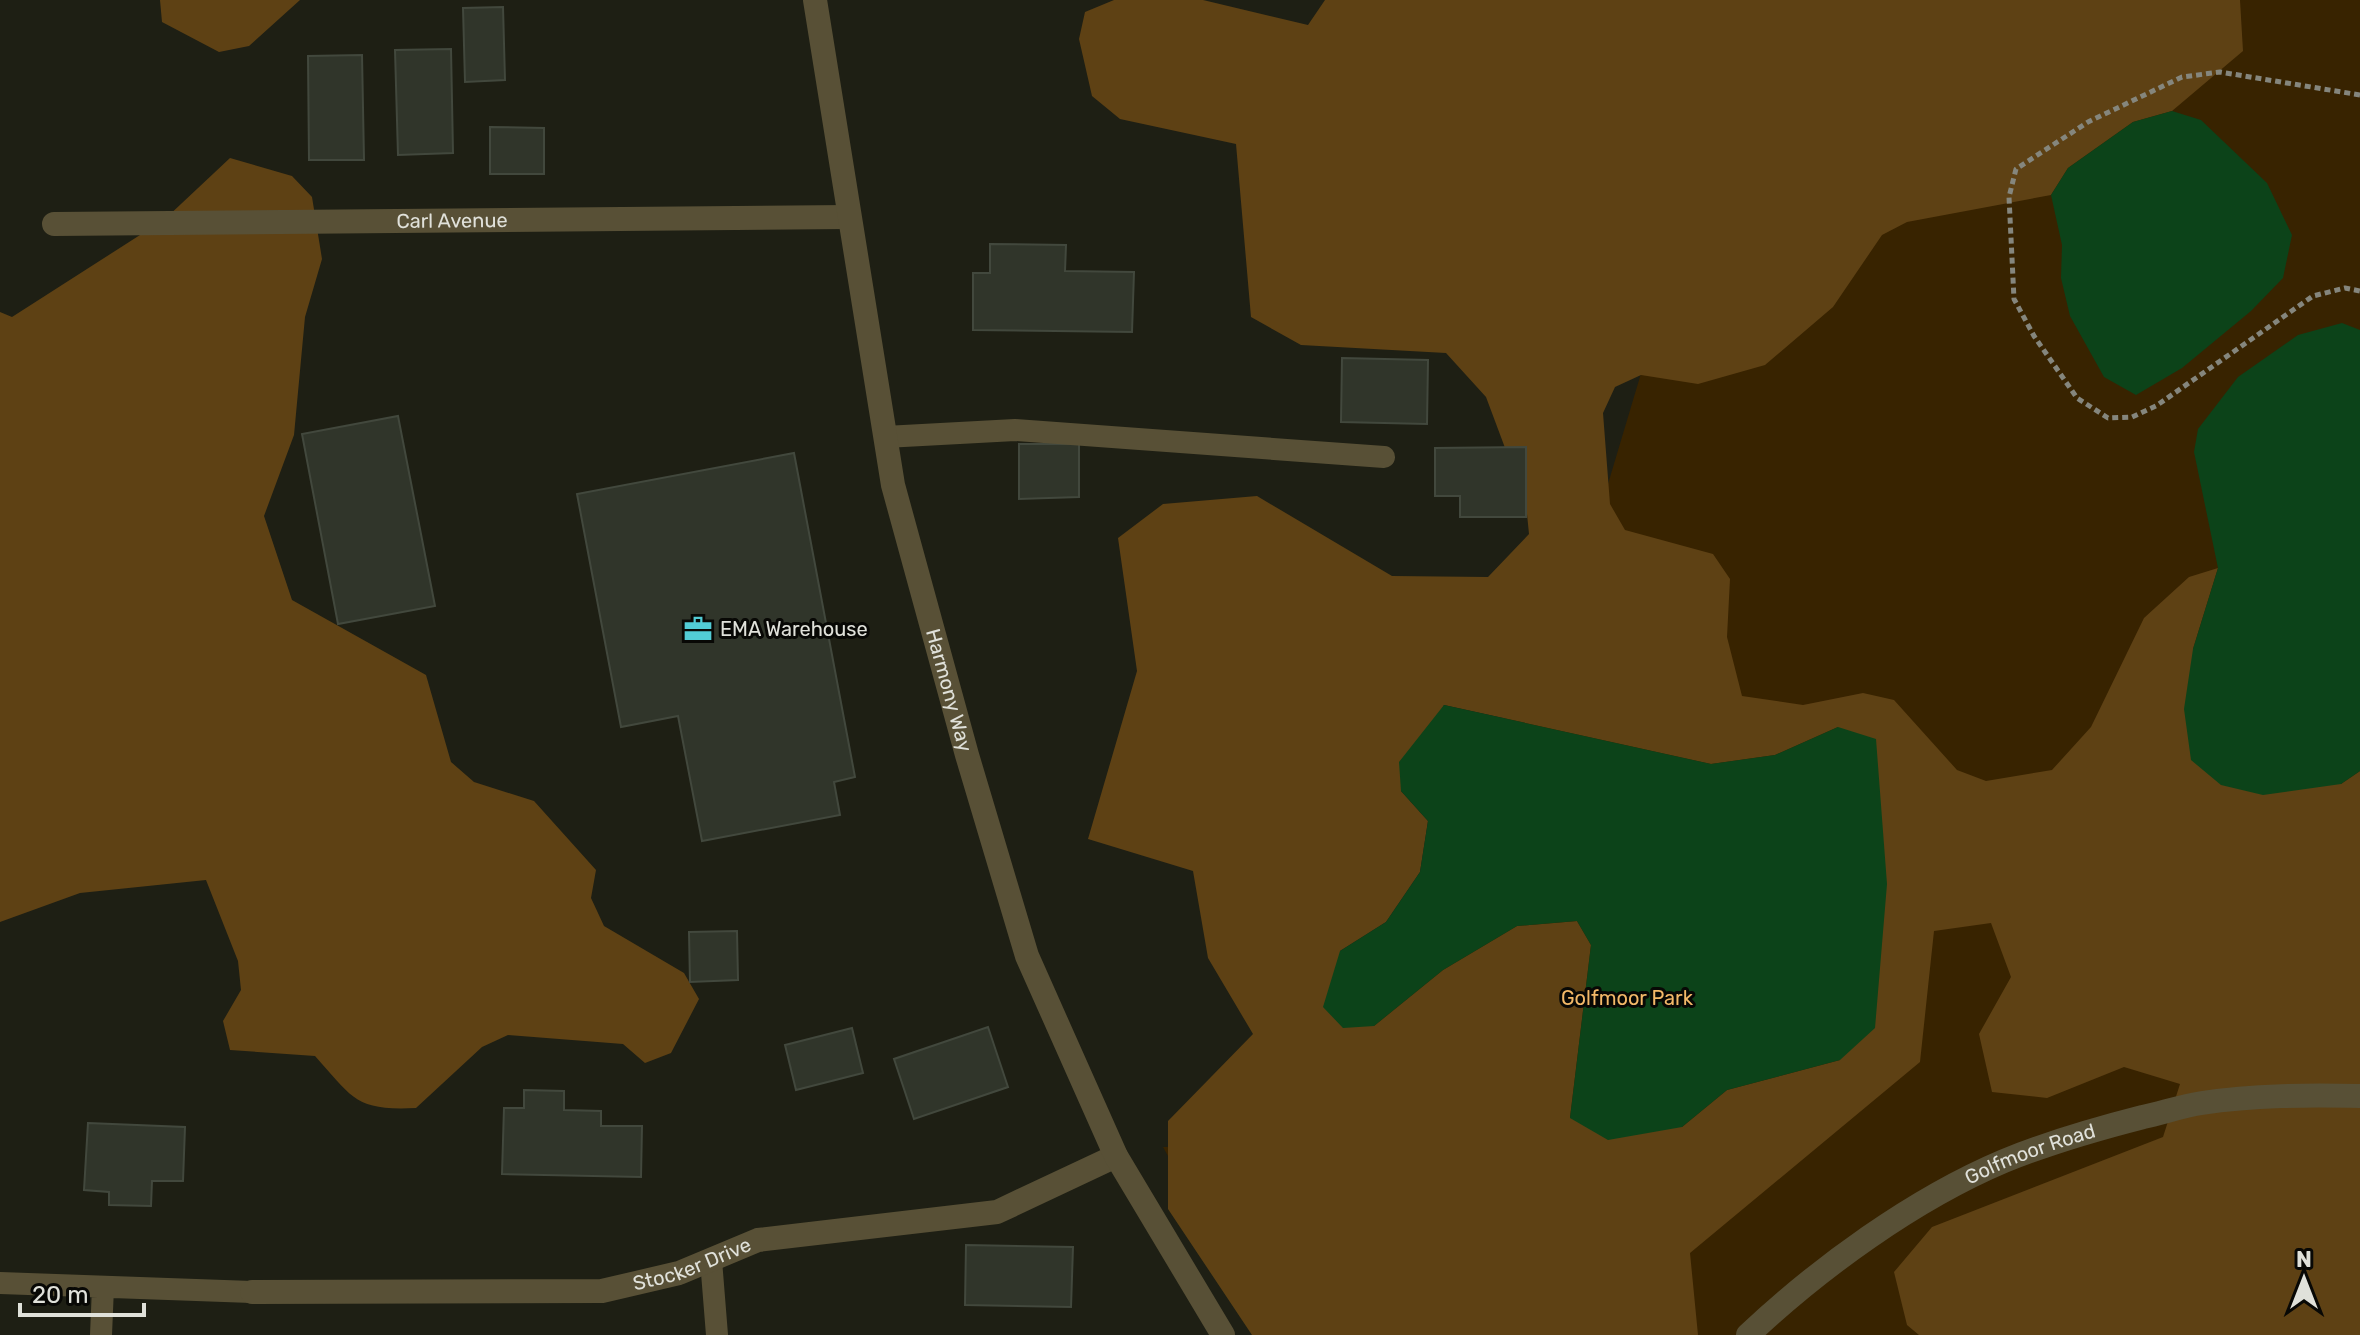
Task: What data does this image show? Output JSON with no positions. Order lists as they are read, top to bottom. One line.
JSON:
{"streets":{"street":["Carl Avenue","Harmony Way","Golfmoor Road","Stocker Drive"]},"crossings":[["Carl Avenue","Harmony Way"],["Harmony Way","Stocker Drive"]],"parks":["Golfmoor Park"],"places":{"office":["EMA Warehouse"]},"scale_bar":"20 m","north":"top"}
